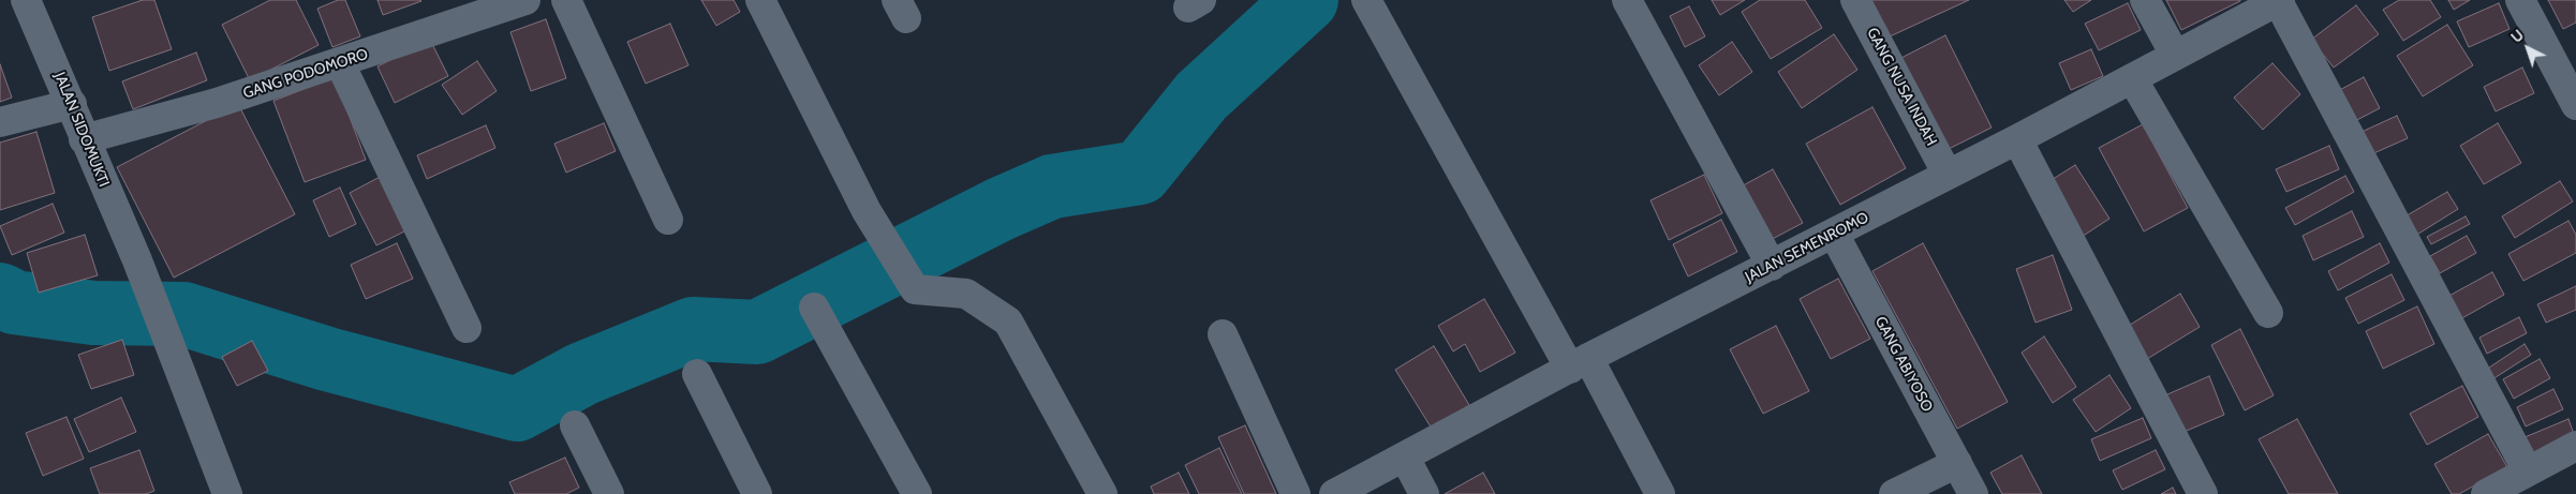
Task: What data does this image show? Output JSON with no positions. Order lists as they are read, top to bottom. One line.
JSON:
{"streets":{"street":["GANG PODOMORO","GANG NUSA INDAH","JALAN SIDOMUKTI","JALAN SEMENROMO","GANG ABIYOSO"]},"crossings":[["GANG PODOMORO","JALAN SIDOMUKTI"],["GANG NUSA INDAH","JALAN SEMENROMO"],["JALAN SEMENROMO","GANG ABIYOSO"]],"north":"top left"}
